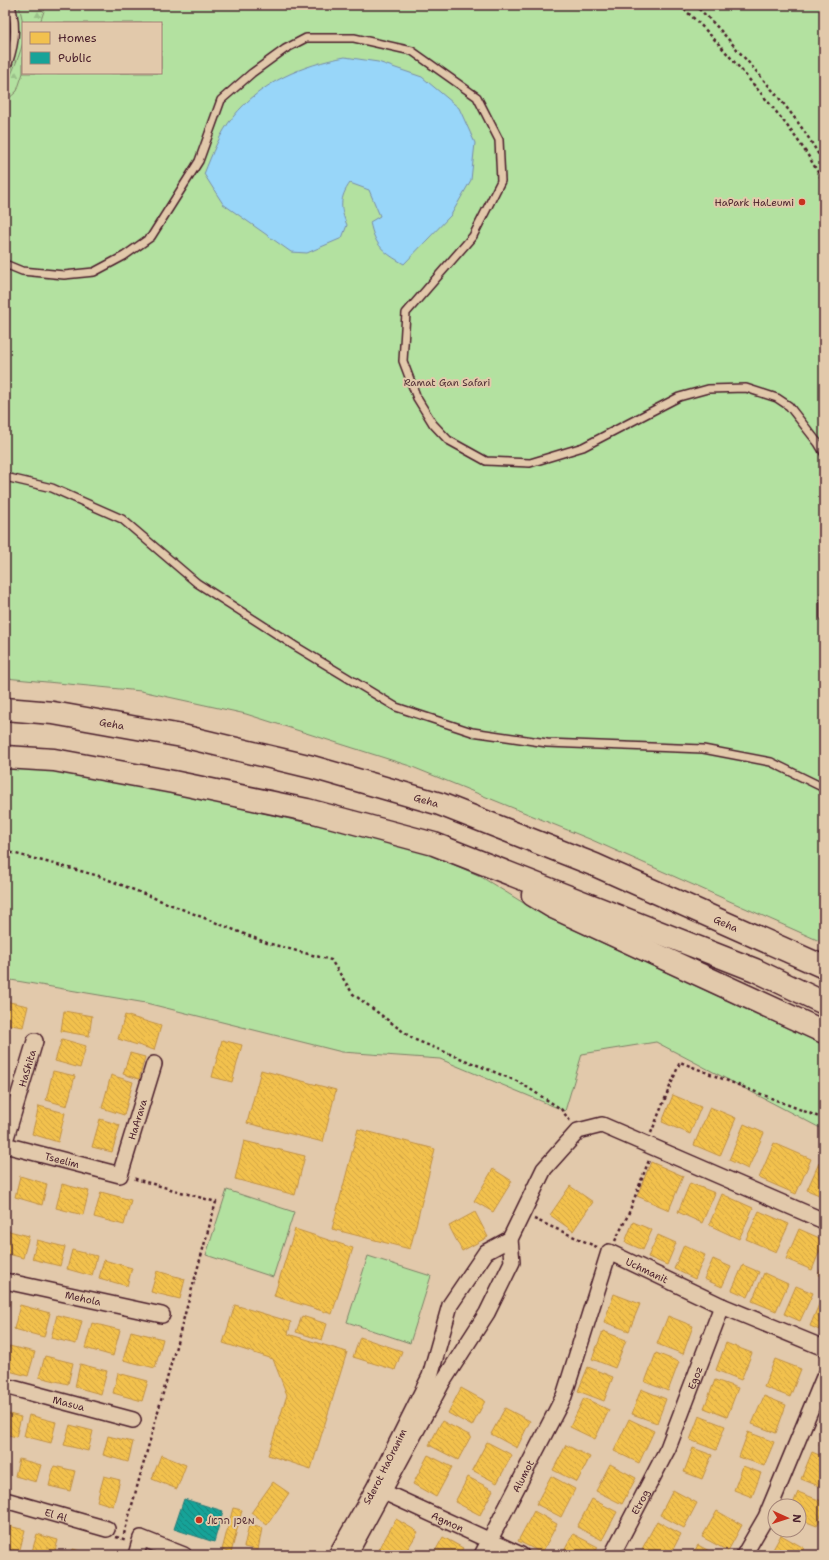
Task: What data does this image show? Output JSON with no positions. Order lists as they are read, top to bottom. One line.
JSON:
{"streets":{"highway":["Geha"],"street":["HaShita","HaArava","Tseelim","Uchmanit","Mehola","Egoz","Masua","Sderot HaOranim","Alumot","Etrog","El Al","Agmon"]},"crossings":[["HaArava","Tseelim"],["Uchmanit","Egoz"],["Uchmanit","Alumot"],["Egoz","Etrog"],["Sderot HaOranim","Agmon"],["Alumot","Agmon"]],"parks":["Ramat Gan Safari"],"places":["HaPark HaLeumi","משכן הראל"],"legend":["Homes","Public"],"north":"right"}
